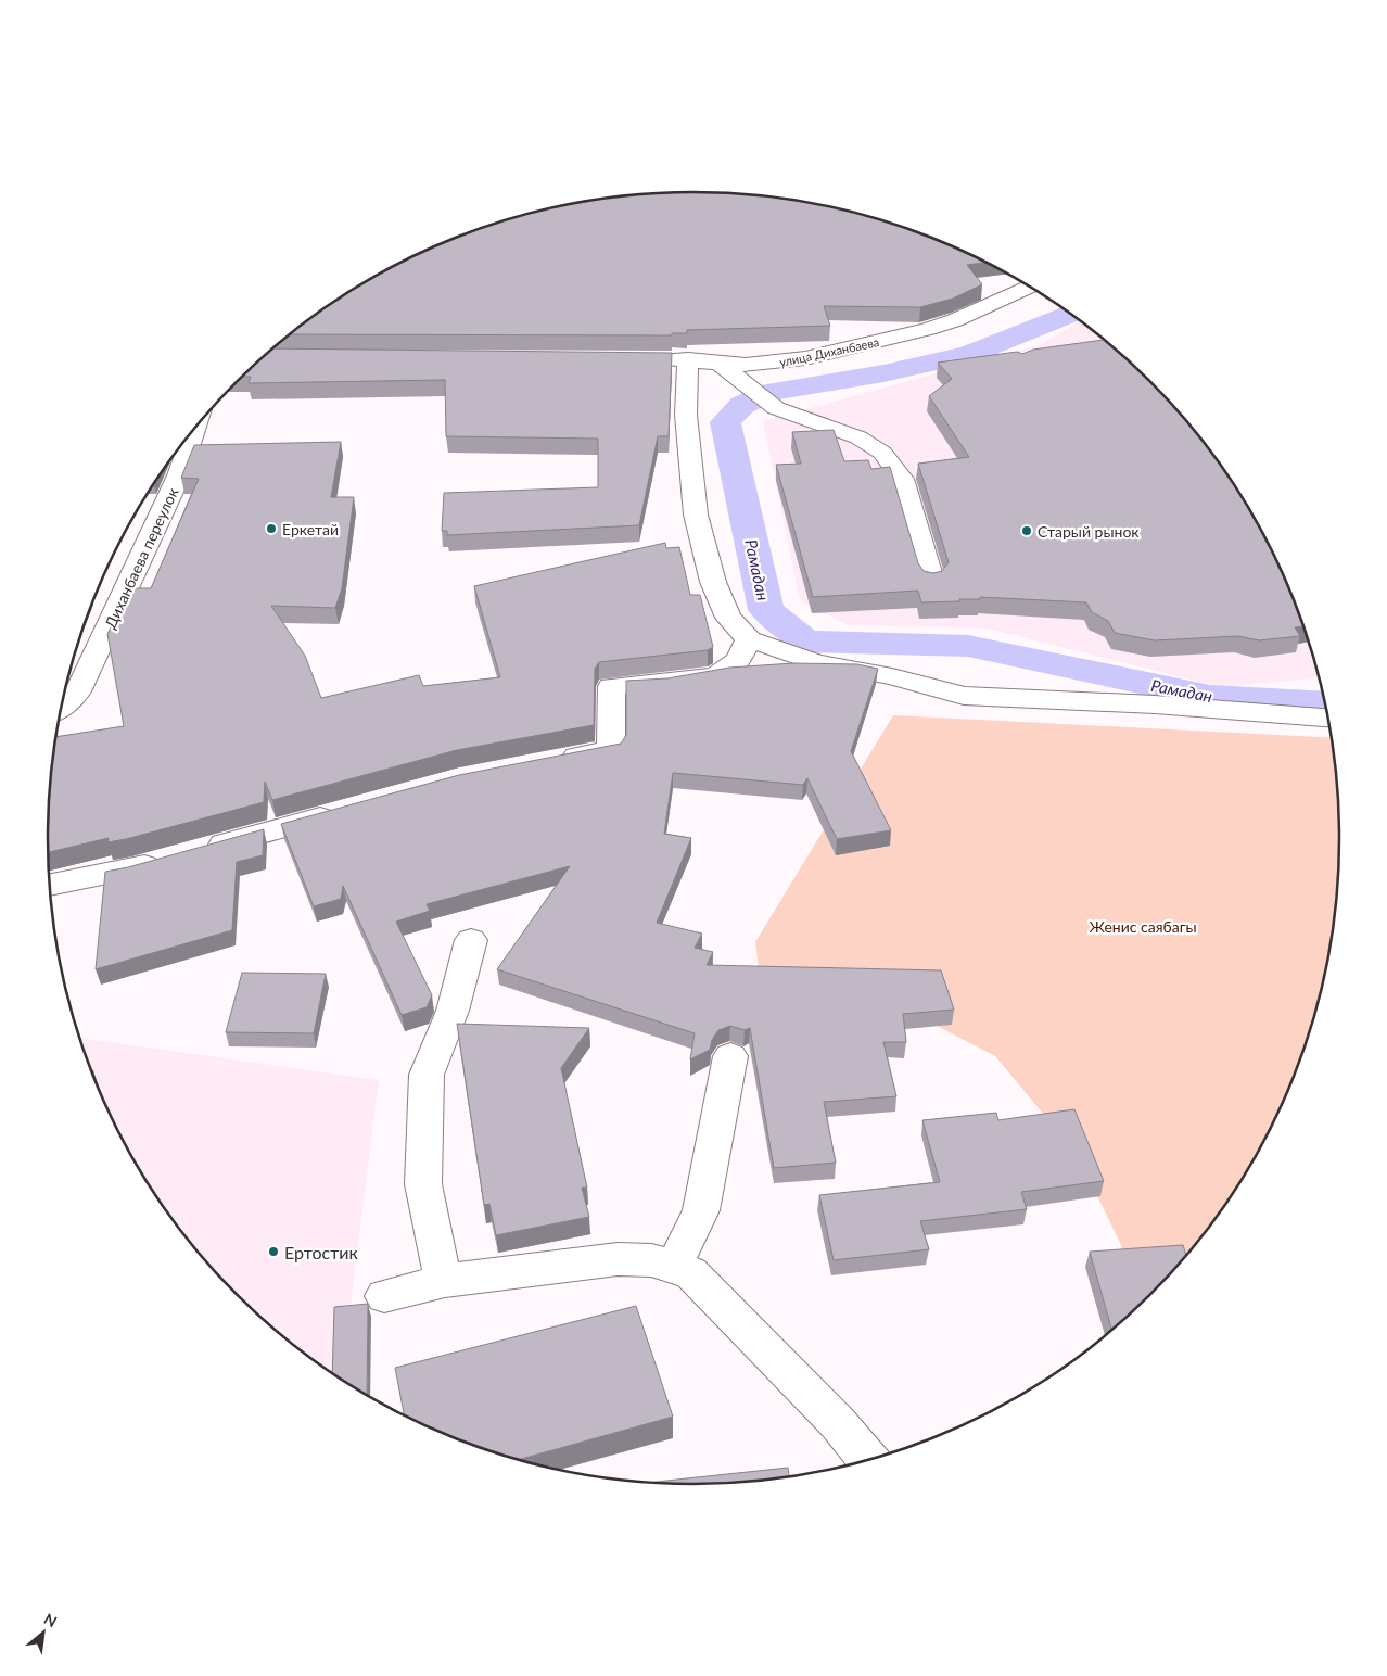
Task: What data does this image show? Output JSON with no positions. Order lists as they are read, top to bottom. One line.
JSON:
{"streets":{"street":["улица Диханбаева","Диханбаева переулок"]},"water":["Рамадан"],"parks":["Женис саябагы"],"places":["Еркетай","Старый рынок","Ертостик"],"north":"top right"}
